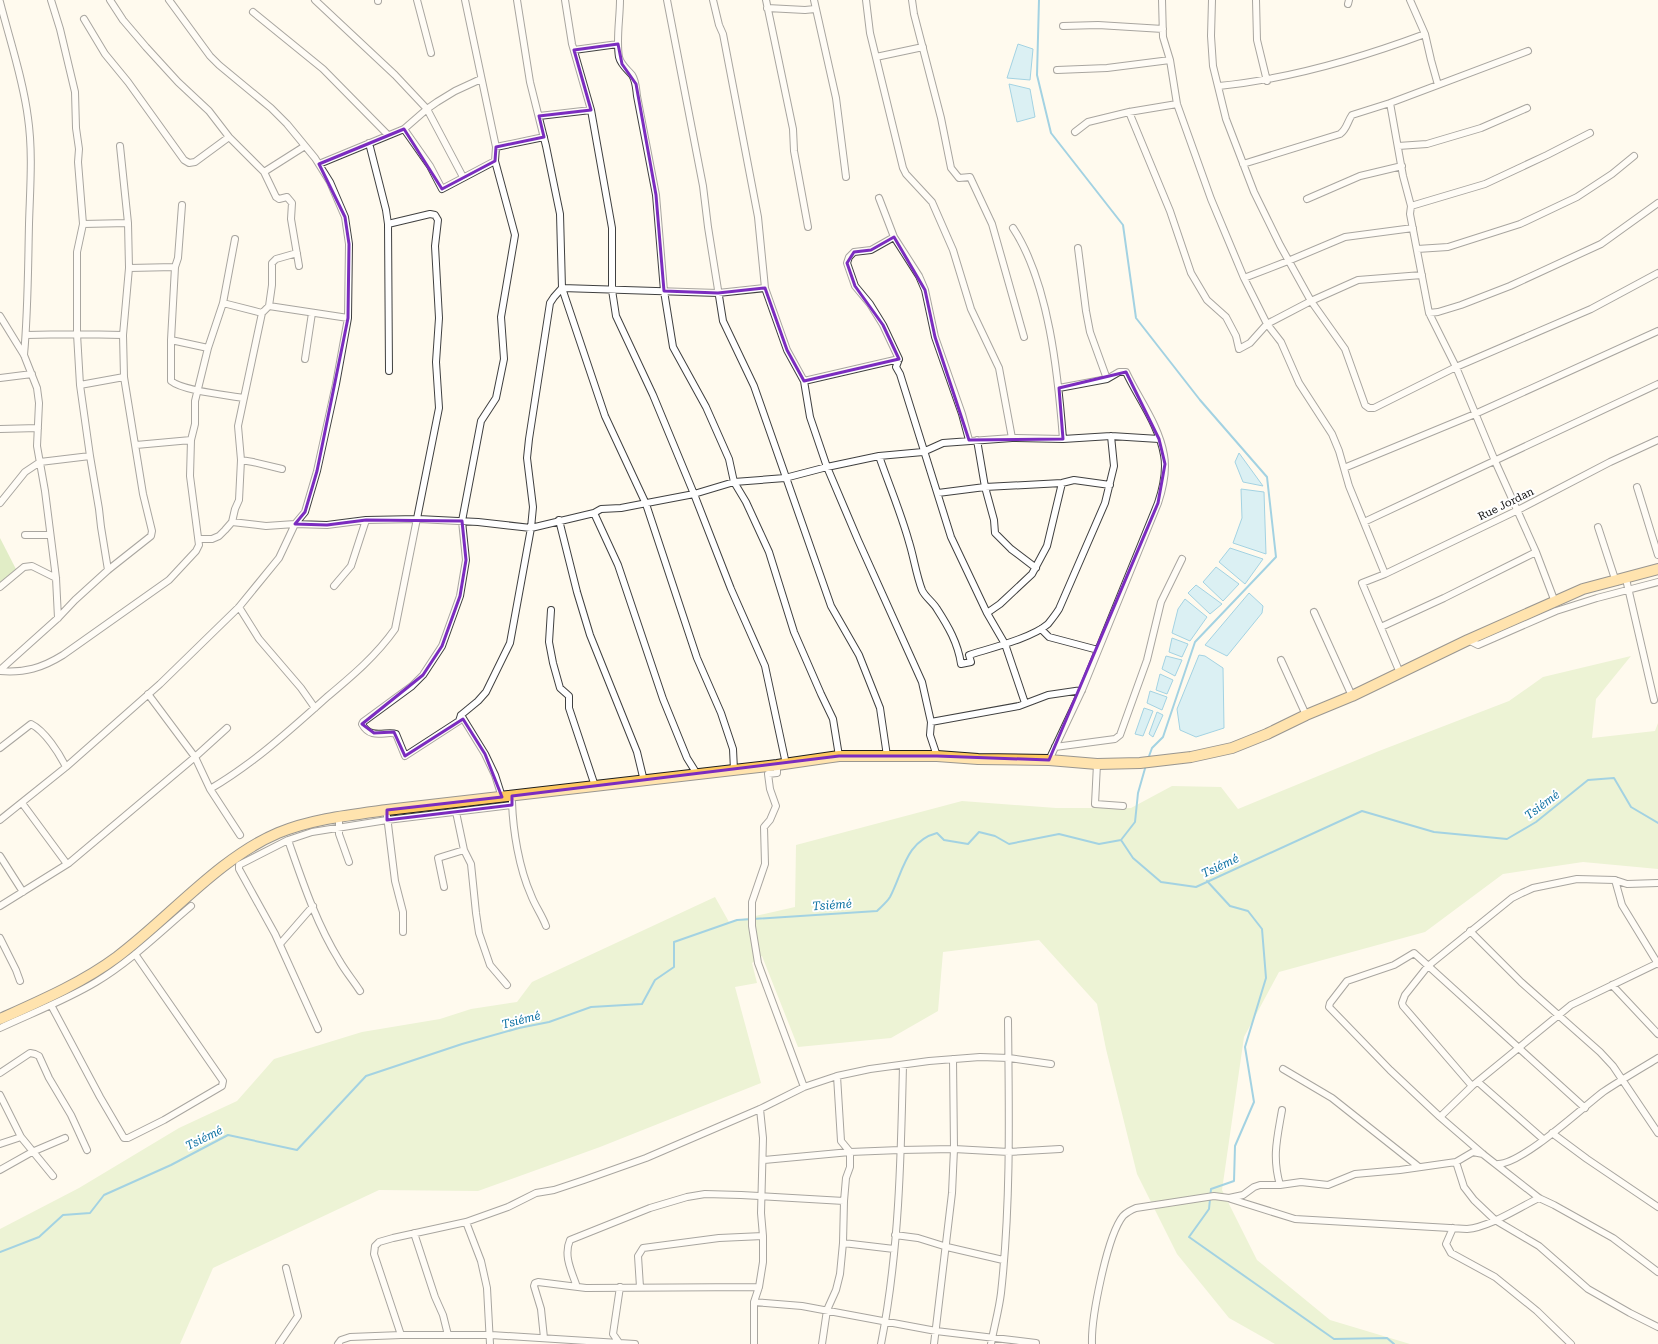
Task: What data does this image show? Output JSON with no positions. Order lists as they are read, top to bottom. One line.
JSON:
{"streets":{"street":["Rue Jordan"]},"water":["Tsiémé"]}
